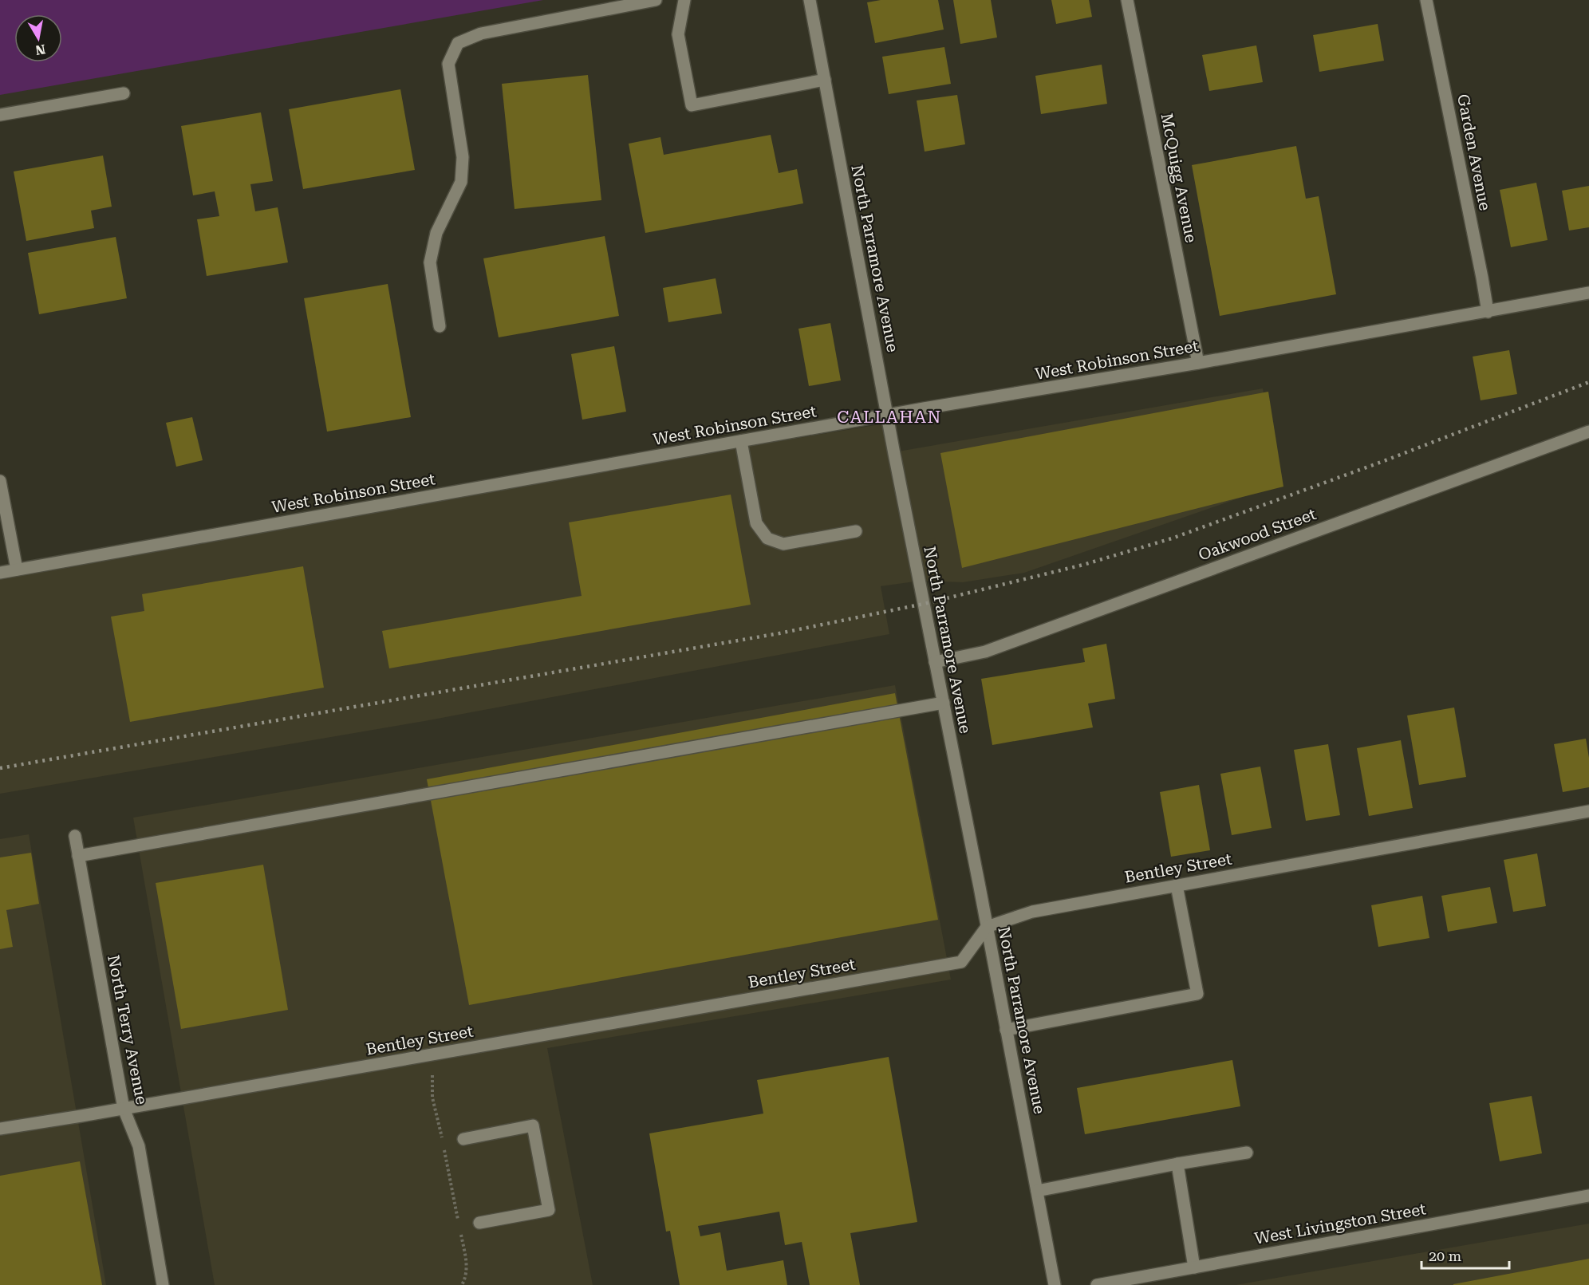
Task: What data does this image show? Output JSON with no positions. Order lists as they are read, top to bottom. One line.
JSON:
{"streets":{"street":["Garden Avenue","McQuigg Avenue","North Parramore Avenue","West Robinson Street","Oakwood Street","Bentley Street","North Terry Avenue","West Livingston Street"]},"crossings":[["Garden Avenue","West Robinson Street"],["McQuigg Avenue","West Robinson Street"],["North Parramore Avenue","West Robinson Street"],["North Parramore Avenue","Oakwood Street"],["North Parramore Avenue","Bentley Street"],["Bentley Street","North Terry Avenue"]],"districts":["CALLAHAN"],"scale_bar":"20 m","north":"bottom"}
